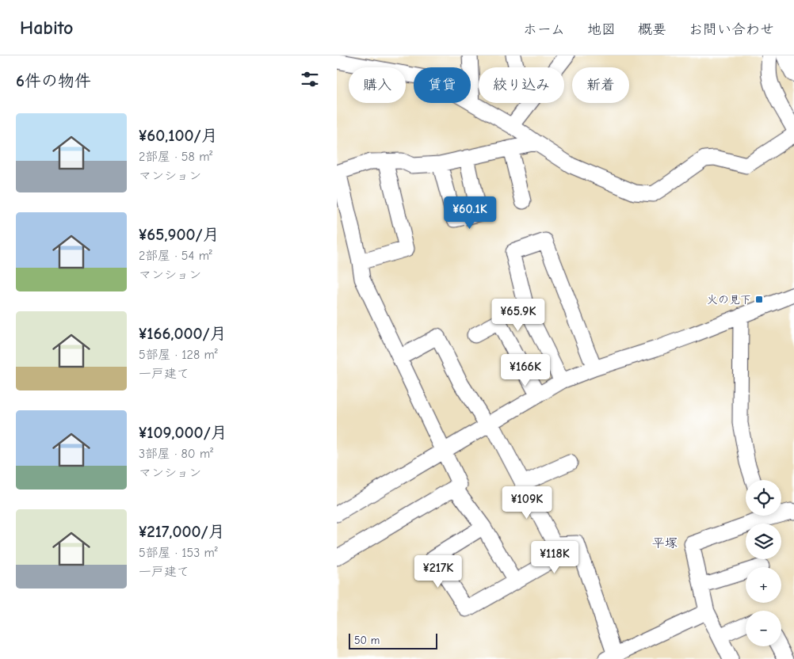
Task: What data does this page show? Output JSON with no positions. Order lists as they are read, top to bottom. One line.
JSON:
{"districts":["平塚"],"places":{"transit":["火の見下"]},"scale_bar":"50 m","page":{"header":"Habito","nav":["ホーム","地図","概要","お問い合わせ"],"heading":"6件の物件","chip":["購入","賃貸","絞り込み","新着"],"list":[{"name":"¥60,100/月","note":"2部屋 · 58 m² · マンション"},{"name":"¥65,900/月","note":"2部屋 · 54 m² · マンション"},{"name":"¥166,000/月","note":"5部屋 · 128 m² · 一戸建て"},{"name":"¥109,000/月","note":"3部屋 · 80 m² · マンション"},{"name":"¥217,000/月","note":"5部屋 · 153 m² · 一戸建て"}],"price":["¥60.1K","¥65.9K","¥166K","¥109K","¥118K","¥217K"],"map_buttons":["+","−"],"scale":"50 m"}}
